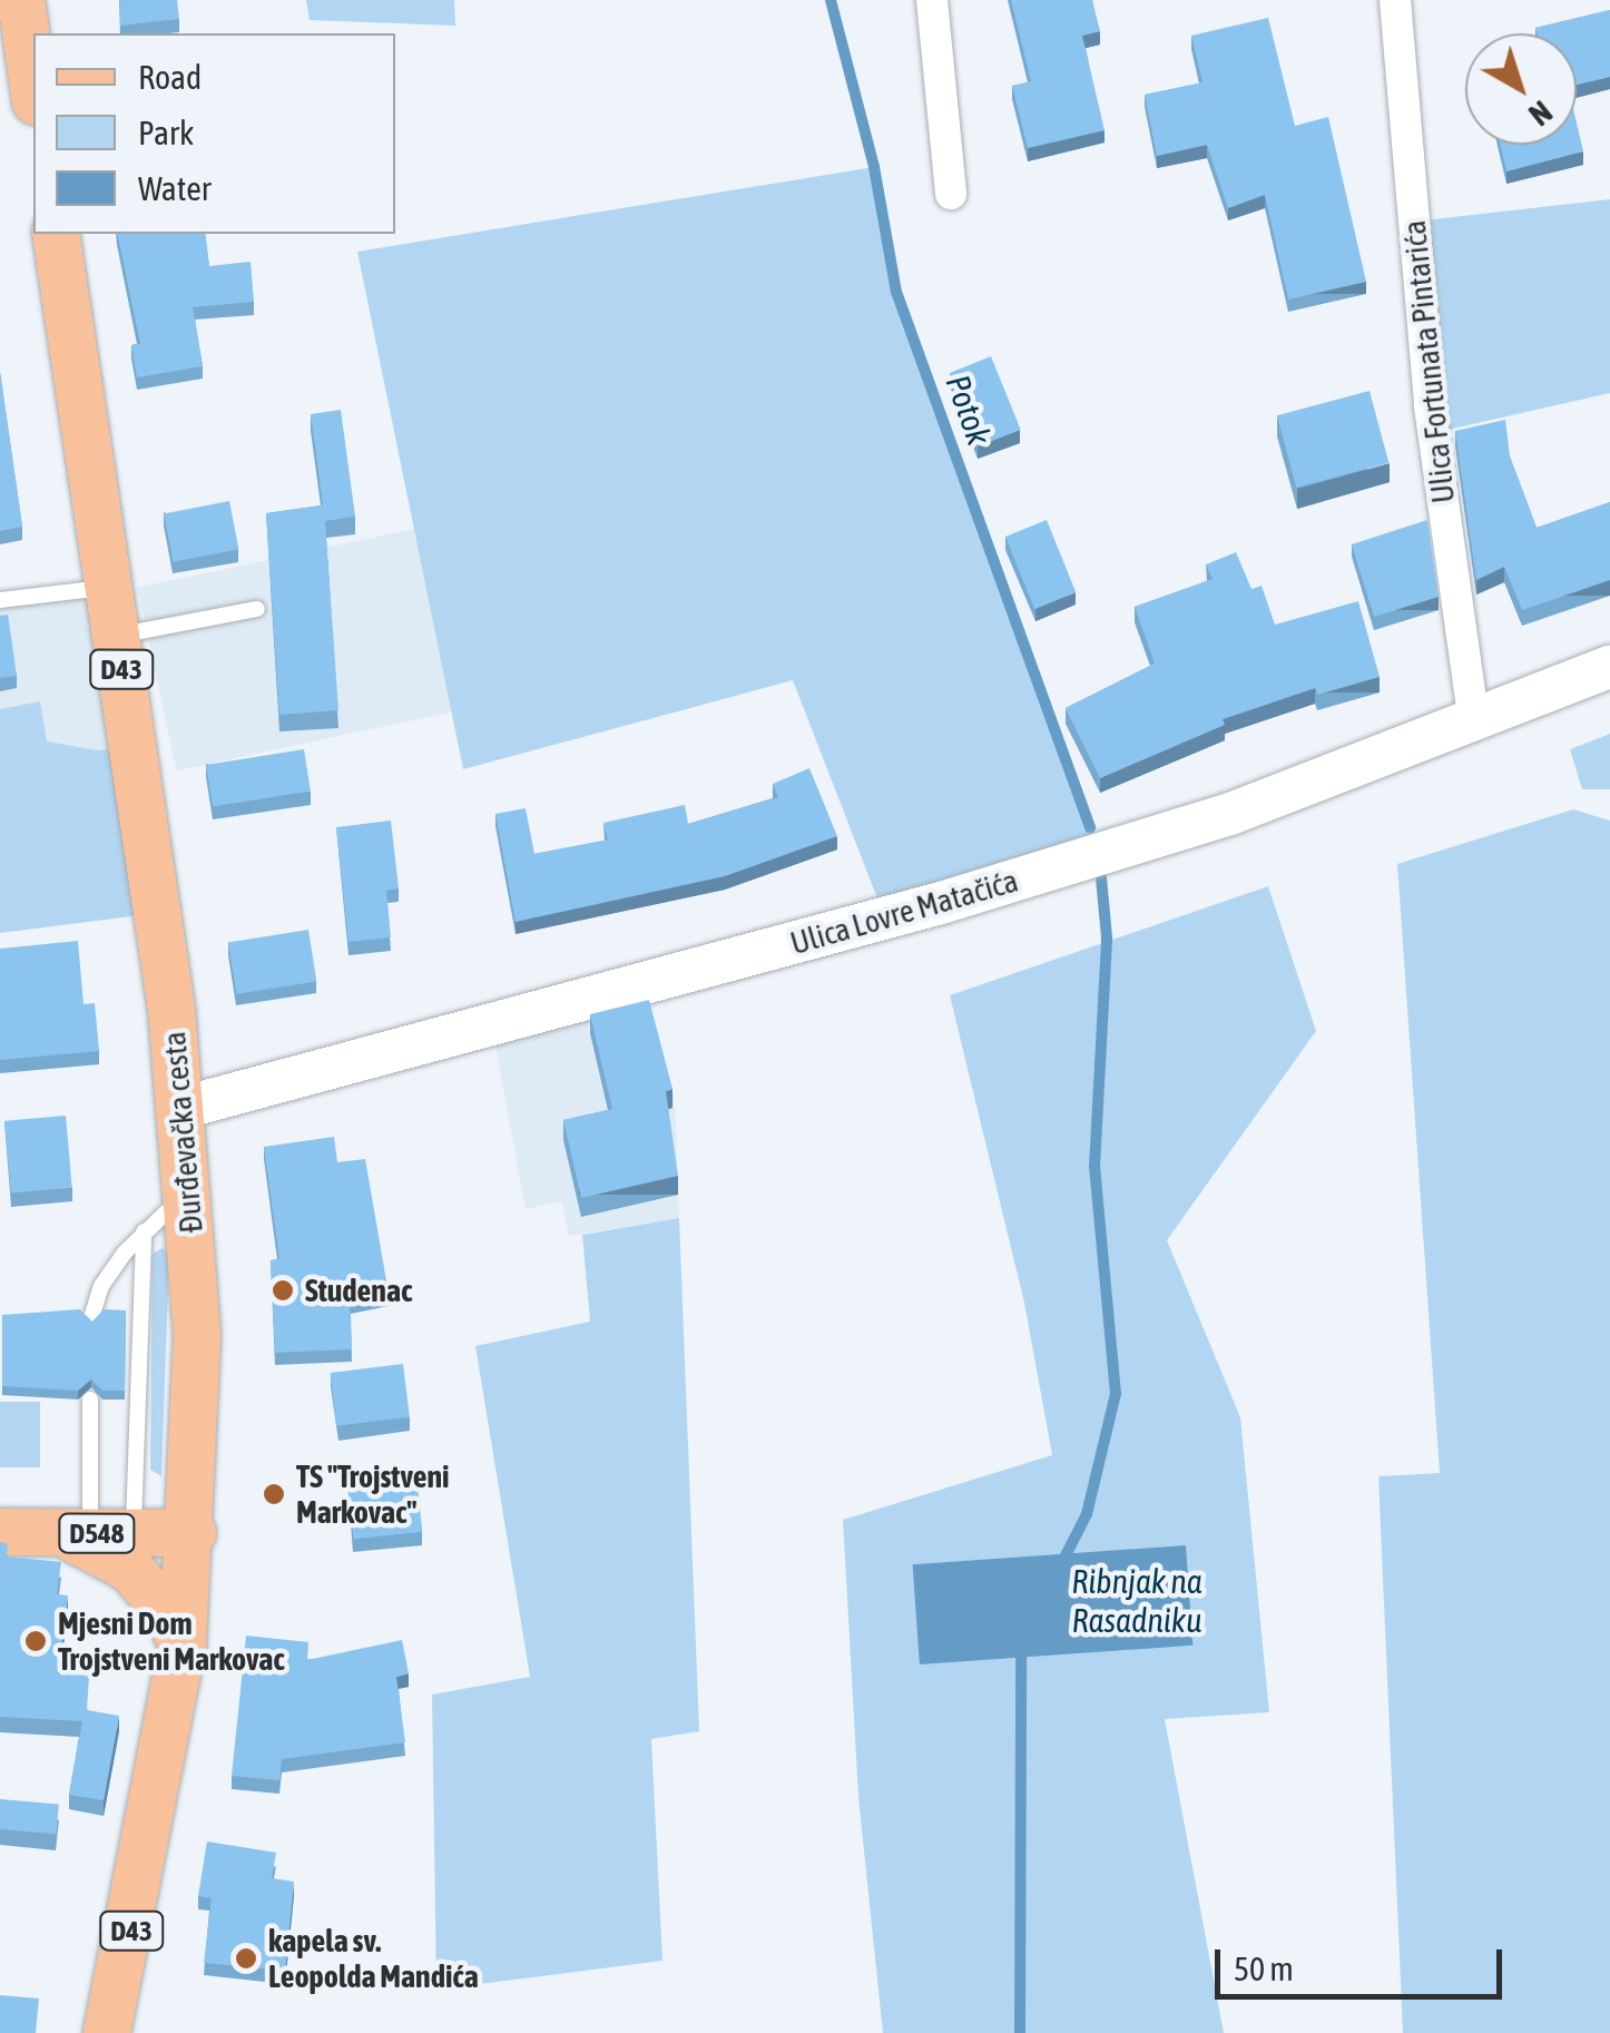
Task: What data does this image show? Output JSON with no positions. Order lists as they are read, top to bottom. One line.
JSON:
{"streets":{"main road":["D43","Ulica Lovre Matačića","Đurđevačka cesta","D548"],"street":["Ulica Fortunata Pintarića"]},"crossings":[["Ulica Fortunata Pintarića","Ulica Lovre Matačića"],["Ulica Lovre Matačića","Đurđevačka cesta"],["Đurđevačka cesta","D548"]],"water":["Potok","Ribnjak na Rasadniku"],"places":["Studenac","TS \"Trojstveni Markovac\"","Mjesni Dom Trojstveni Markovac","kapela sv. Leopolda Mandića"],"legend":["Road","Park","Water"],"scale_bar":"50 m","north":"bottom right"}
